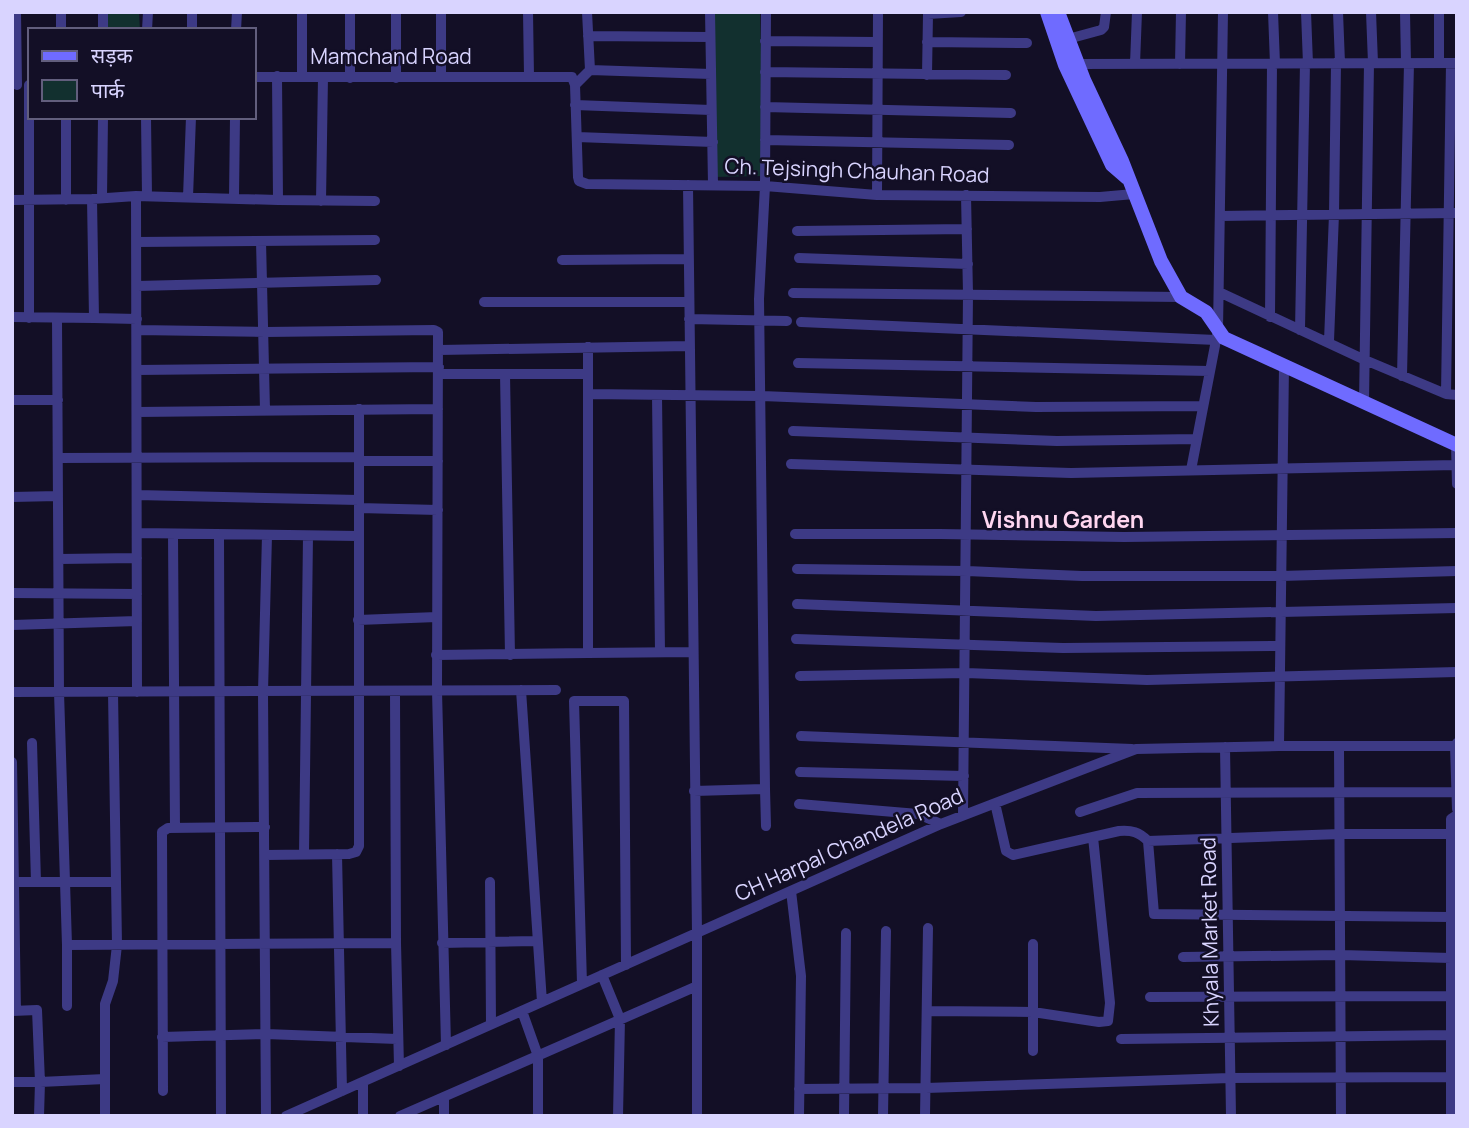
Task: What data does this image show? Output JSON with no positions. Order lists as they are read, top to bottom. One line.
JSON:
{"streets":{"street":["Mamchand Road","Ch. Tejsingh Chauhan Road","CH Harpal Chandela Road","Khyala Market Road"]},"crossings":[["CH Harpal Chandela Road","Khyala Market Road"]],"districts":["Vishnu Garden"],"legend":["सड़क","पार्क"]}
